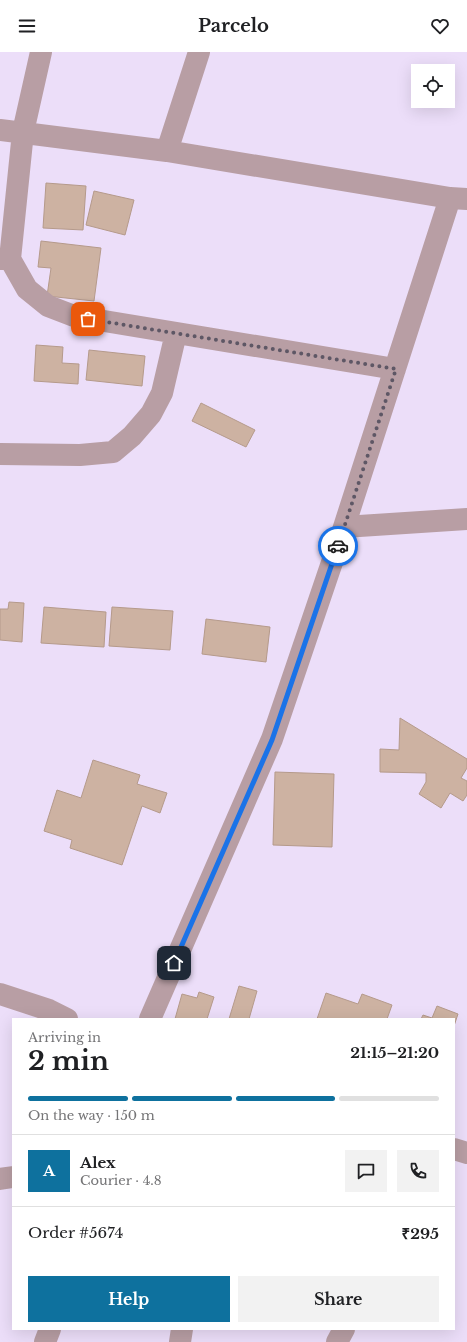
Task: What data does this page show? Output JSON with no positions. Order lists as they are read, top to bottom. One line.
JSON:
{"page":{"header":"Parcelo","heading":["2 min","Arriving in","21:15–21:20"],"panel":["Alex","Courier · 4.8","Order #5674","₹295"],"bar":"On the way · 150 m","round":"A","buttons":["Help","Share"]}}
